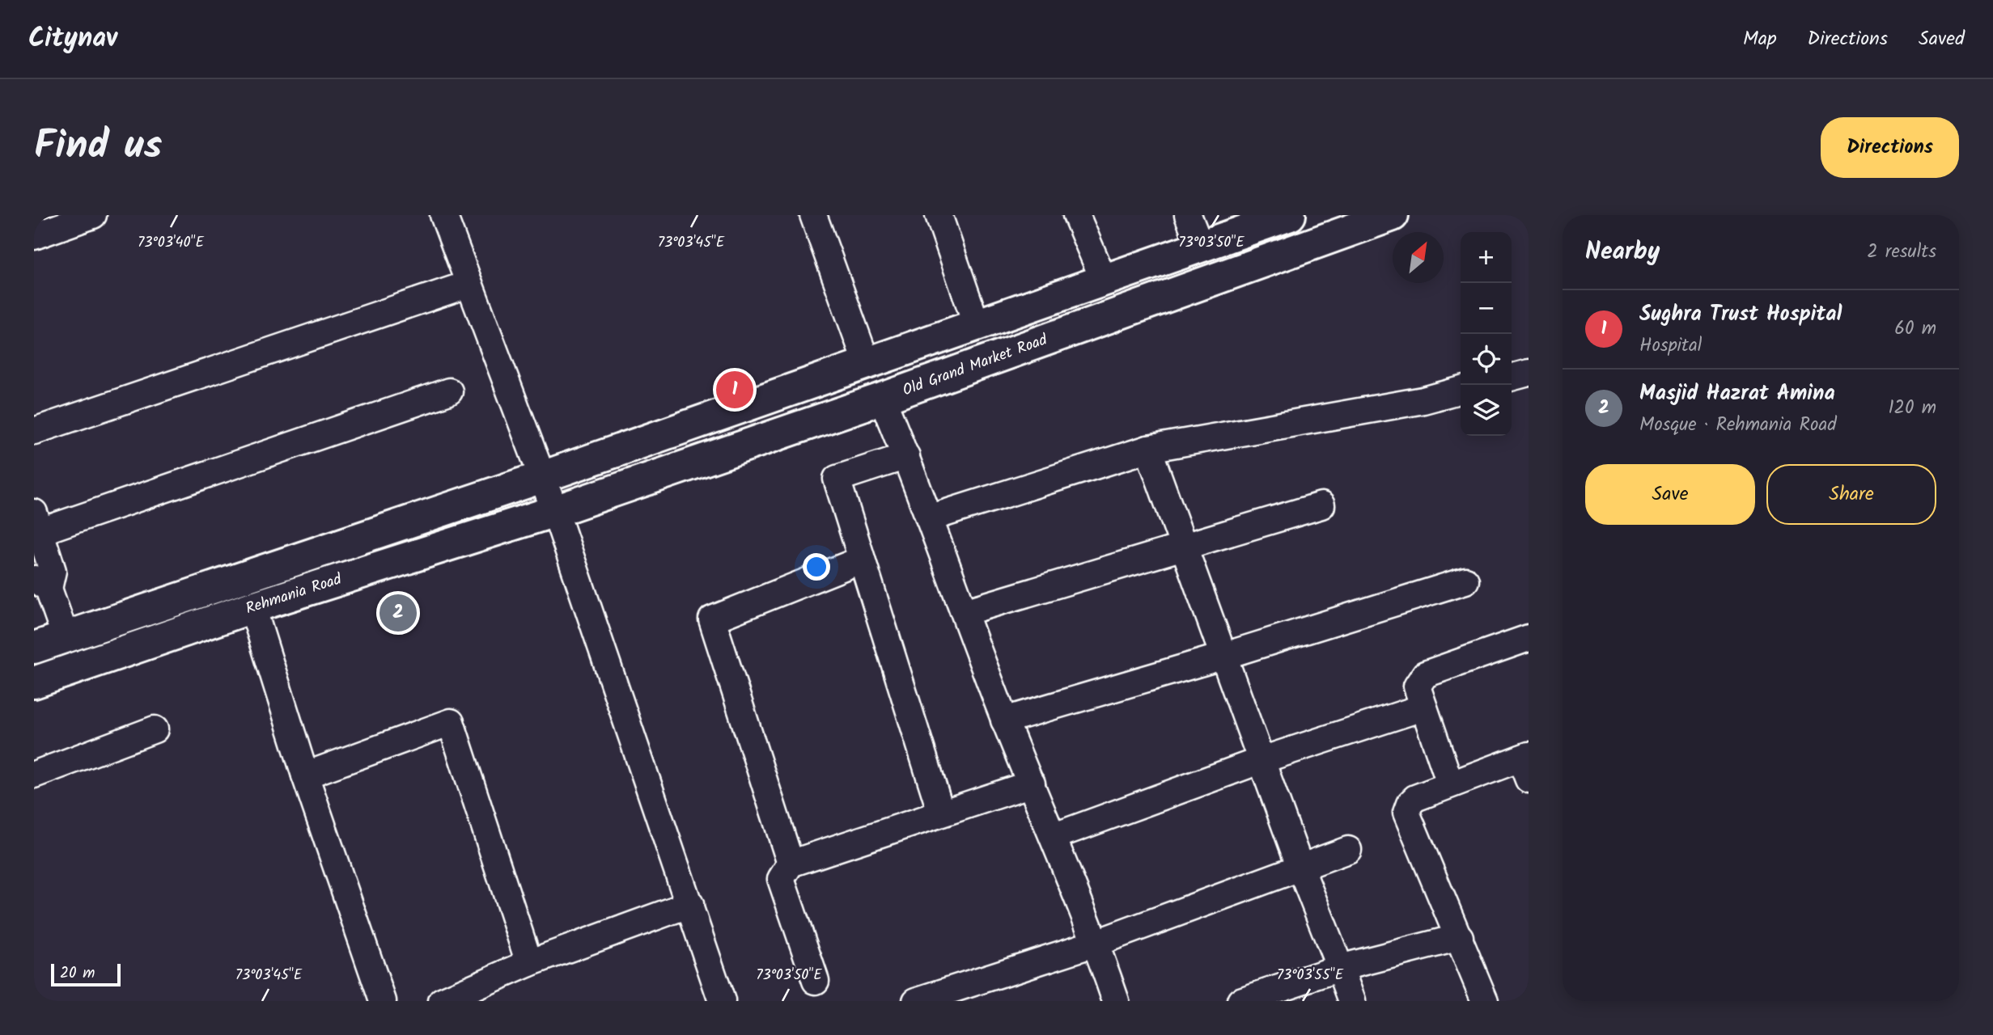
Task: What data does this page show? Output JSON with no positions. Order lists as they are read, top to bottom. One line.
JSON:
{"streets":{"street":["Old Grand Market Road","Rehmania Road"]},"crossings":[["Old Grand Market Road","Rehmania Road"]],"scale_bar":"20 m","north":"top right","page":{"header":"Citynav","nav":["Map","Directions","Saved"],"title":"Find us","buttons":["Directions",["Save","Share"]],"heading":["Nearby","2 results"],"map_buttons":["+","−"],"list":[{"mark":"1","name":"Sughra Trust Hospital","note":"Hospital","value":"60 m"},{"mark":"2","name":"Masjid Hazrat Amina","note":"Mosque · Rehmania Road","value":"120 m"}],"pins":["1","2"],"scale":"20 m"},"coordinates":["73°03'40\"E","73°03'45\"E","73°03'50\"E","73°03'55\"E"]}
